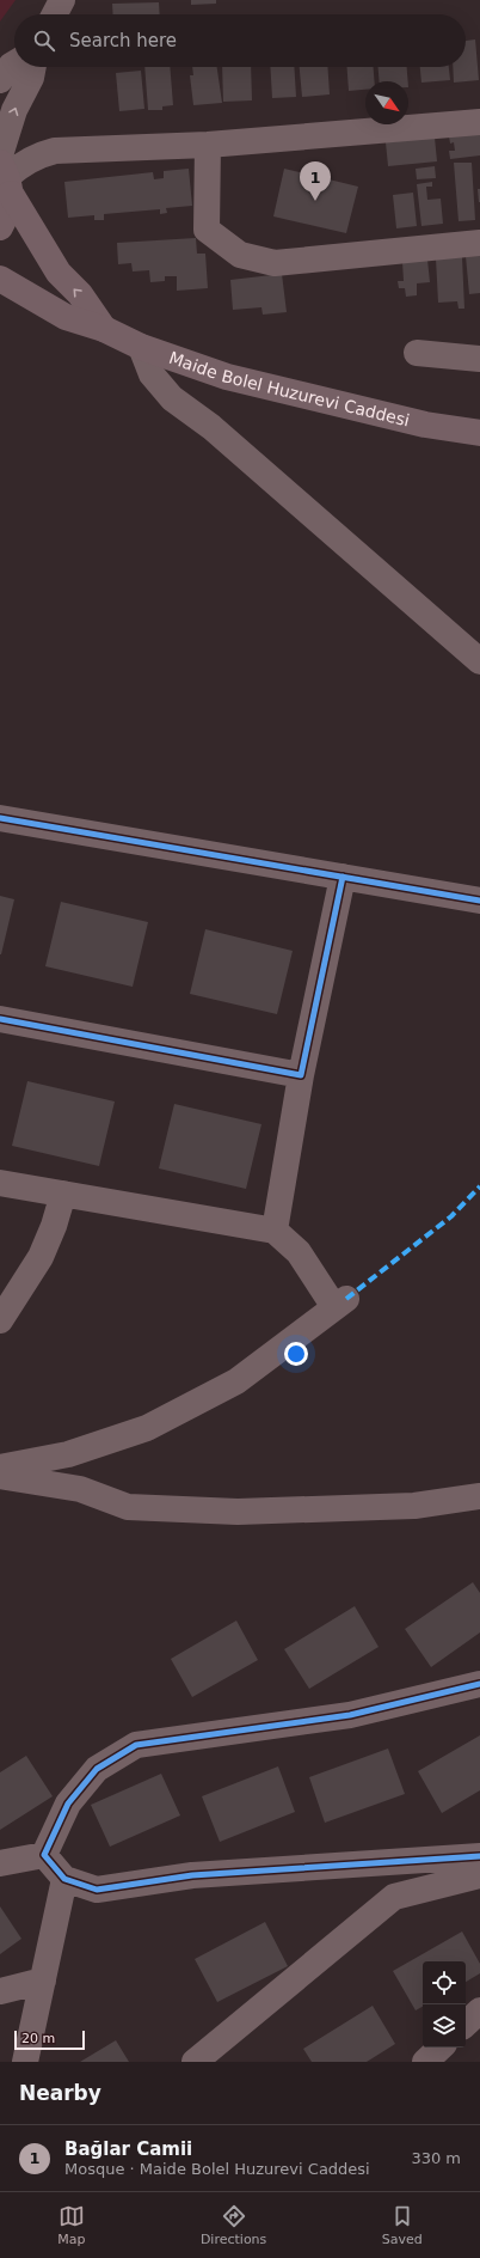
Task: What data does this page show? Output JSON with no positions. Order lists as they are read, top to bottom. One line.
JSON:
{"streets":{"main road":["Maide Bolel Huzurevi Caddesi"]},"scale_bar":"20 m","north":"bottom right","page":{"search":"Search here","pins":"1","scale":"20 m","heading":"Nearby","list":[{"mark":"1","name":"Bağlar Camii","note":"Mosque · Maide Bolel Huzurevi Caddesi","value":"330 m"}],"nav":["Map","Directions","Saved"]}}
